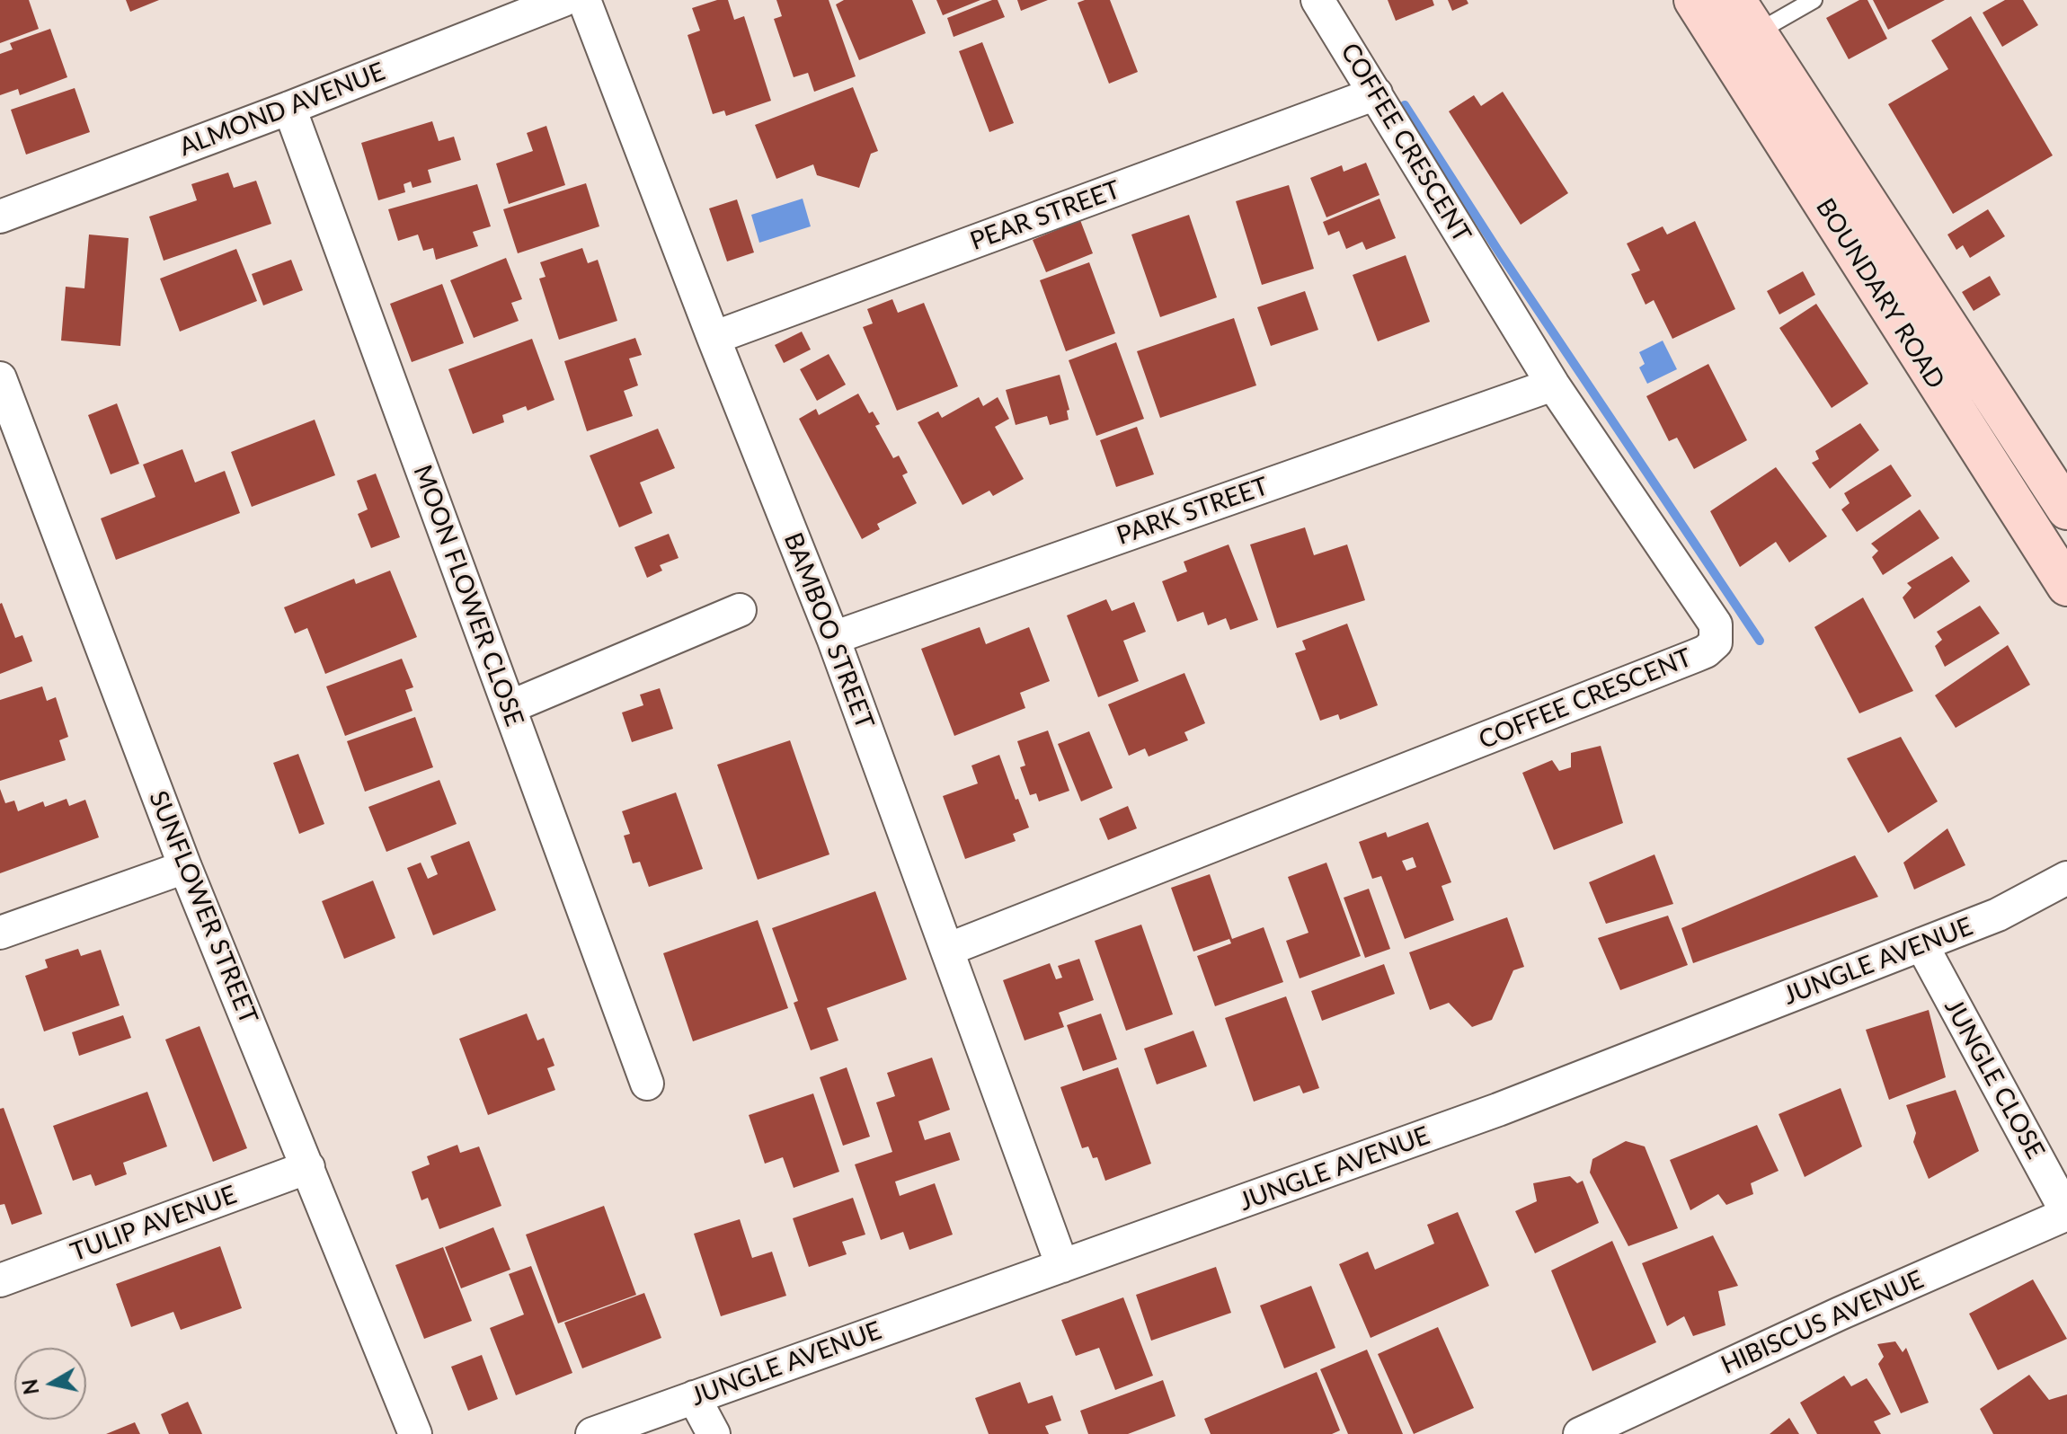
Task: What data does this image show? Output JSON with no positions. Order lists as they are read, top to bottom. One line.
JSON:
{"streets":{"main road":["BOUNDARY ROAD"],"street":["ALMOND AVENUE","COFFEE CRESCENT","PEAR STREET","PARK STREET","MOON FLOWER CLOSE","BAMBOO STREET","SUNFLOWER STREET","JUNGLE AVENUE","JUNGLE CLOSE","TULIP AVENUE","HIBISCUS AVENUE"]},"crossings":[["ALMOND AVENUE","MOON FLOWER CLOSE"],["COFFEE CRESCENT","PEAR STREET"],["COFFEE CRESCENT","PARK STREET"],["COFFEE CRESCENT","BAMBOO STREET"],["PEAR STREET","BAMBOO STREET"],["PARK STREET","BAMBOO STREET"],["BAMBOO STREET","JUNGLE AVENUE"],["SUNFLOWER STREET","TULIP AVENUE"],["JUNGLE AVENUE","JUNGLE CLOSE"],["JUNGLE CLOSE","HIBISCUS AVENUE"]],"north":"left"}
